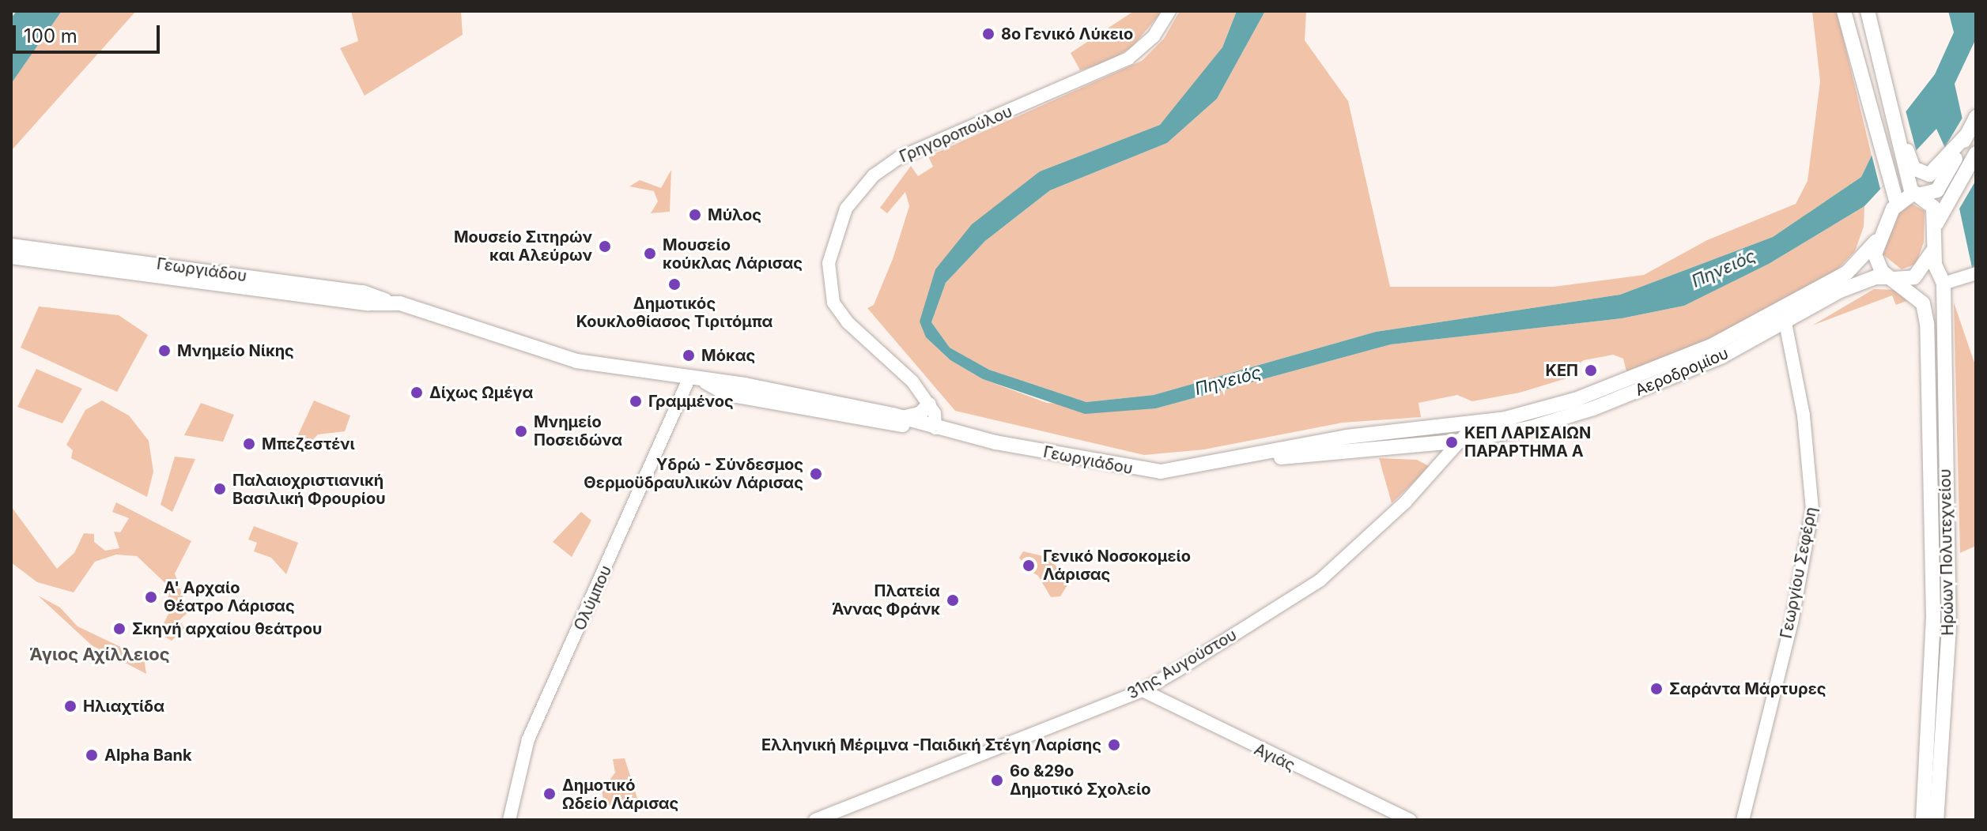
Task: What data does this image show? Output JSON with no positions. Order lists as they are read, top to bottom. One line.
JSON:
{"streets":{"main road":["Γεωργιάδου","Αεροδρομίου","Ηρώων Πολυτεχνείου"],"street":["Γρηγοροπούλου","Γεωργίου Σεφέρη","Ολύμπου","31ης Αυγούστου","Αγιάς"]},"crossings":[["Γρηγοροπούλου","Γεωργιάδου"],["Γεωργιάδου","Αεροδρομίου"],["Γεωργιάδου","Ολύμπου"],["Αεροδρομίου","Ηρώων Πολυτεχνείου"],["Αεροδρομίου","Γεωργίου Σεφέρη"],["Αεροδρομίου","31ης Αυγούστου"],["31ης Αυγούστου","Αγιάς"]],"districts":["Άγιος Αχίλλειος"],"water":["Πηνειός"],"places":["8ο Γενικό Λύκειο","Μύλος","Μουσείο Σιτηρών και Αλεύρων","Μουσείο κούκλας Λάρισας","Δημοτικός Κουκλοθίασος Τιριτόμπα","Μνημείο Νίκης","Μόκας","ΚΕΠ","Δίχως Ωμέγα","Γραμμένος","Μνημείο Ποσειδώνα","ΚΕΠ ΛΑΡΙΣΑΙΩΝ ΠΑΡΑΡΤΗΜΑ A","Μπεζεστένι","Υδρώ - Σύνδεσμος Θερμοϋδραυλικών Λάρισας","Παλαιοχριστιανική Βασιλική Φρουρίου","Γενικό Νοσοκομείο Λάρισας","Α' Αρχαίο Θέατρο Λάρισας","Πλατεία Άννας Φράνκ","Σκηνή αρχαίου θεάτρου","Σαράντα Μάρτυρες","Ηλιαχτίδα","Ελληνική Μέριμνα -Παιδική Στέγη Λαρίσης","Alpha Bank","6ο &29ο Δημοτικό Σχολείο","Δημοτικό Ωδείο Λάρισας"],"scale_bar":"100 m"}
